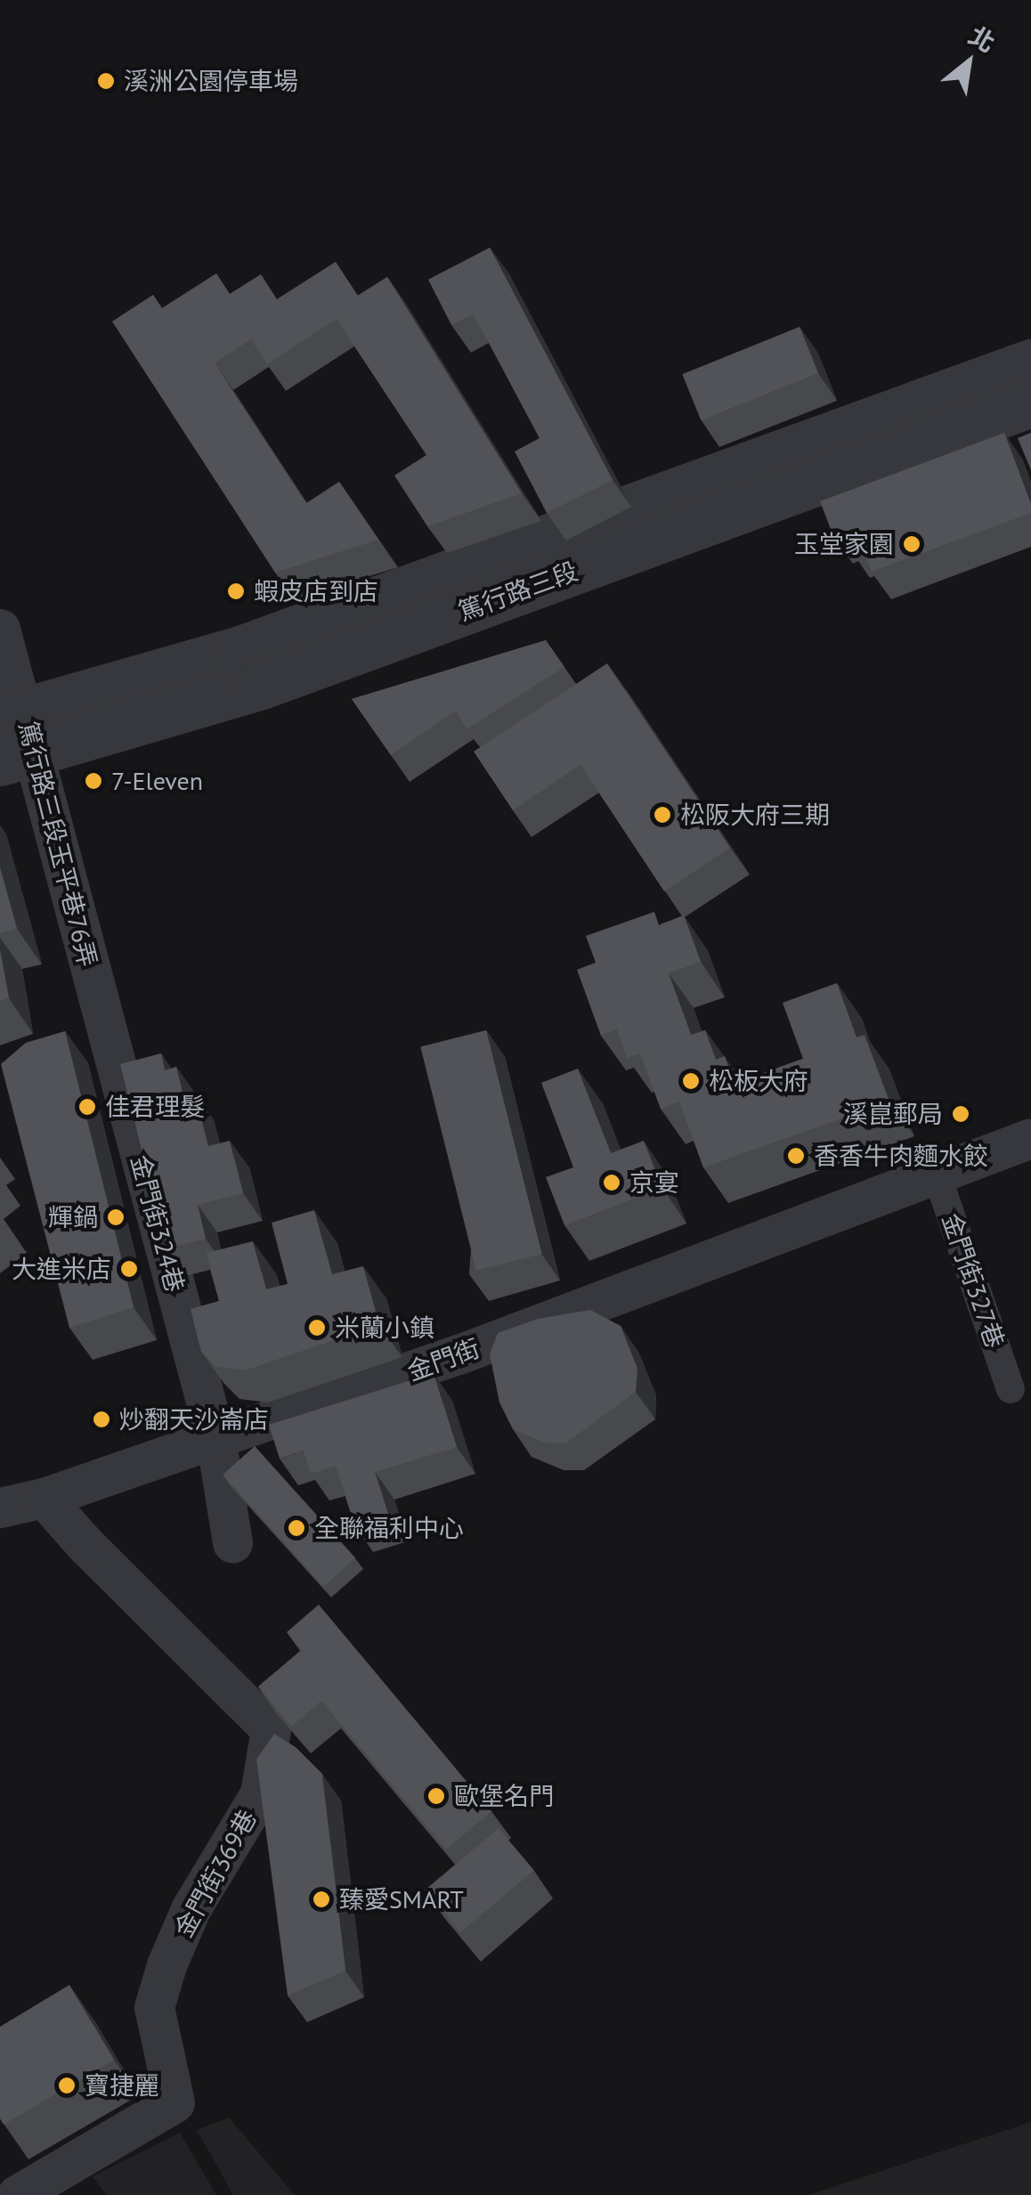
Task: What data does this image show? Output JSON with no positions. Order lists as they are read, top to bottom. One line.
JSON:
{"streets":{"street":["篤行路三段","篤行路三段玉平巷76弄","金門街324巷","金門街327巷","金門街","金門街369巷"]},"crossings":[["篤行路三段","篤行路三段玉平巷76弄"],["篤行路三段玉平巷76弄","金門街324巷"],["金門街324巷","金門街"],["金門街327巷","金門街"],["金門街","金門街369巷"]],"places":["溪洲公園停車場","玉堂家園","蝦皮店到店","7-Eleven","松阪大府三期","松板大府","佳君理髮","溪崑郵局","香香牛肉麵水餃","京宴","輝鍋","大進米店","米蘭小鎮","炒翻天沙崙店","全聯福利中心","歐堡名門","臻愛SMART","寶捷麗"],"north":"top right"}
